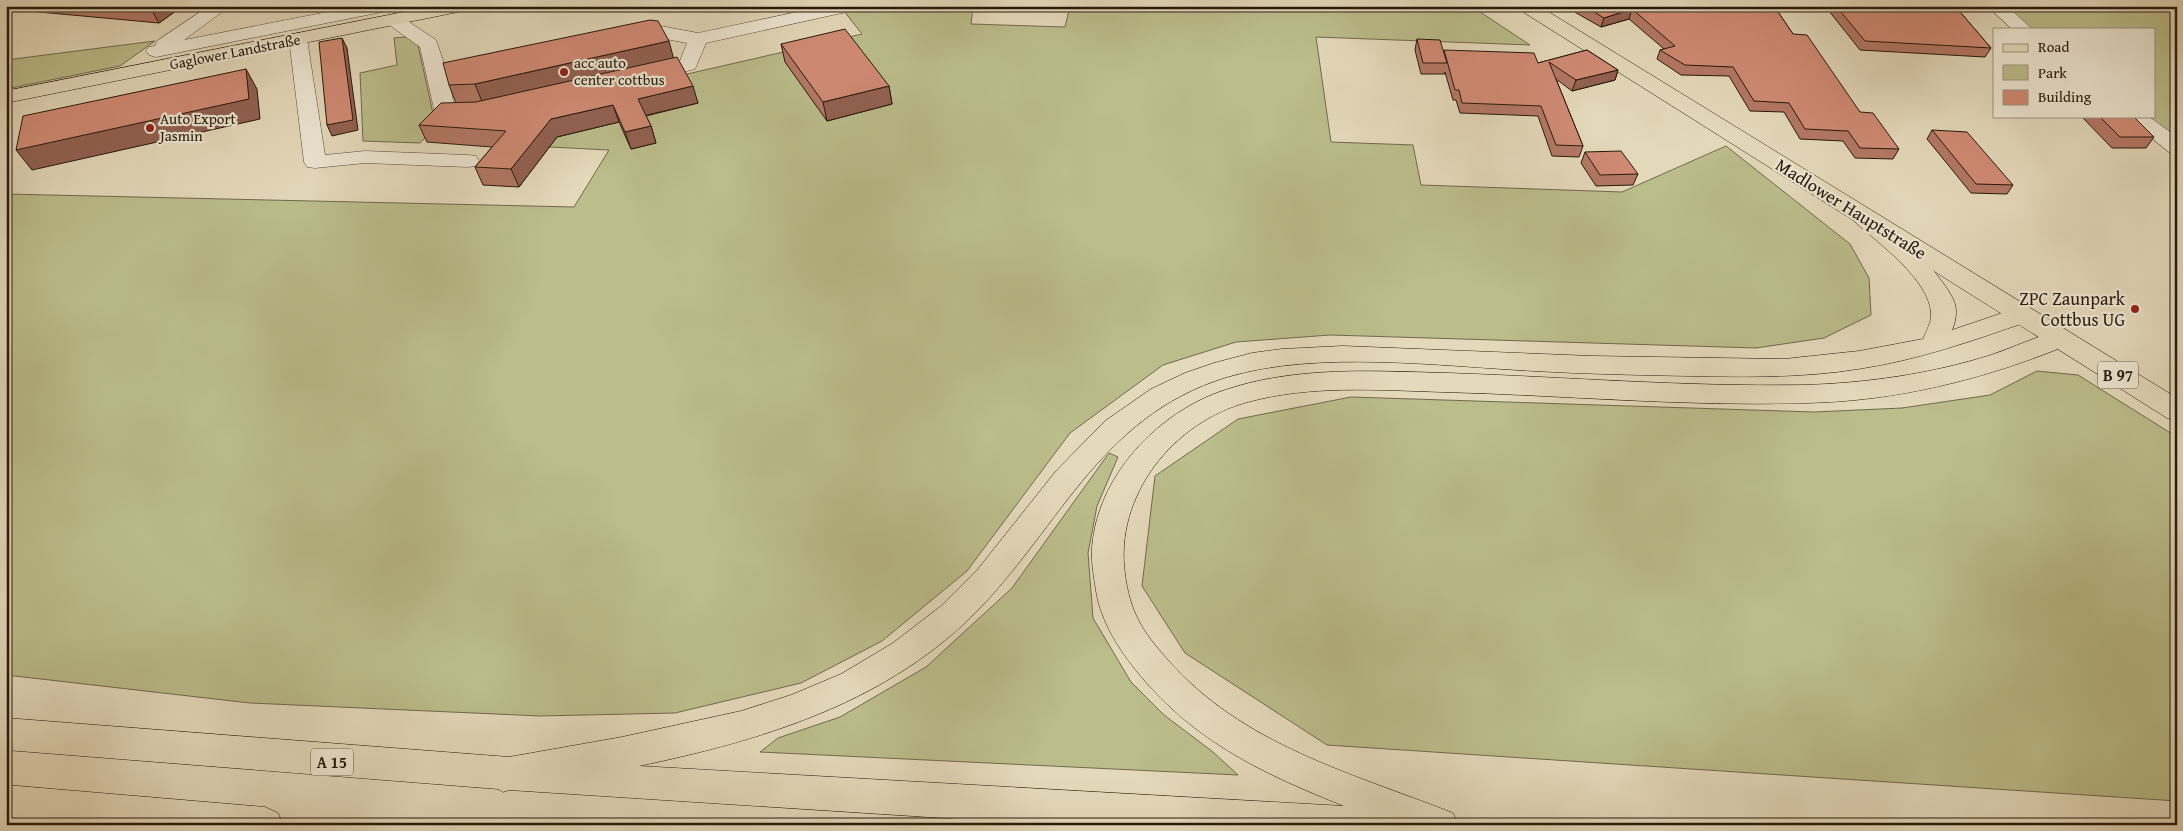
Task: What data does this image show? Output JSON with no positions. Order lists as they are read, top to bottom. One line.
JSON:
{"streets":{"main road":["Gaglower Landstraße","Madlower Hauptstraße","B 97","A 15"]},"places":["acc auto center cottbus","Auto Export Jasmin","ZPC Zaunpark Cottbus UG"],"legend":["Road","Park","Building"]}
